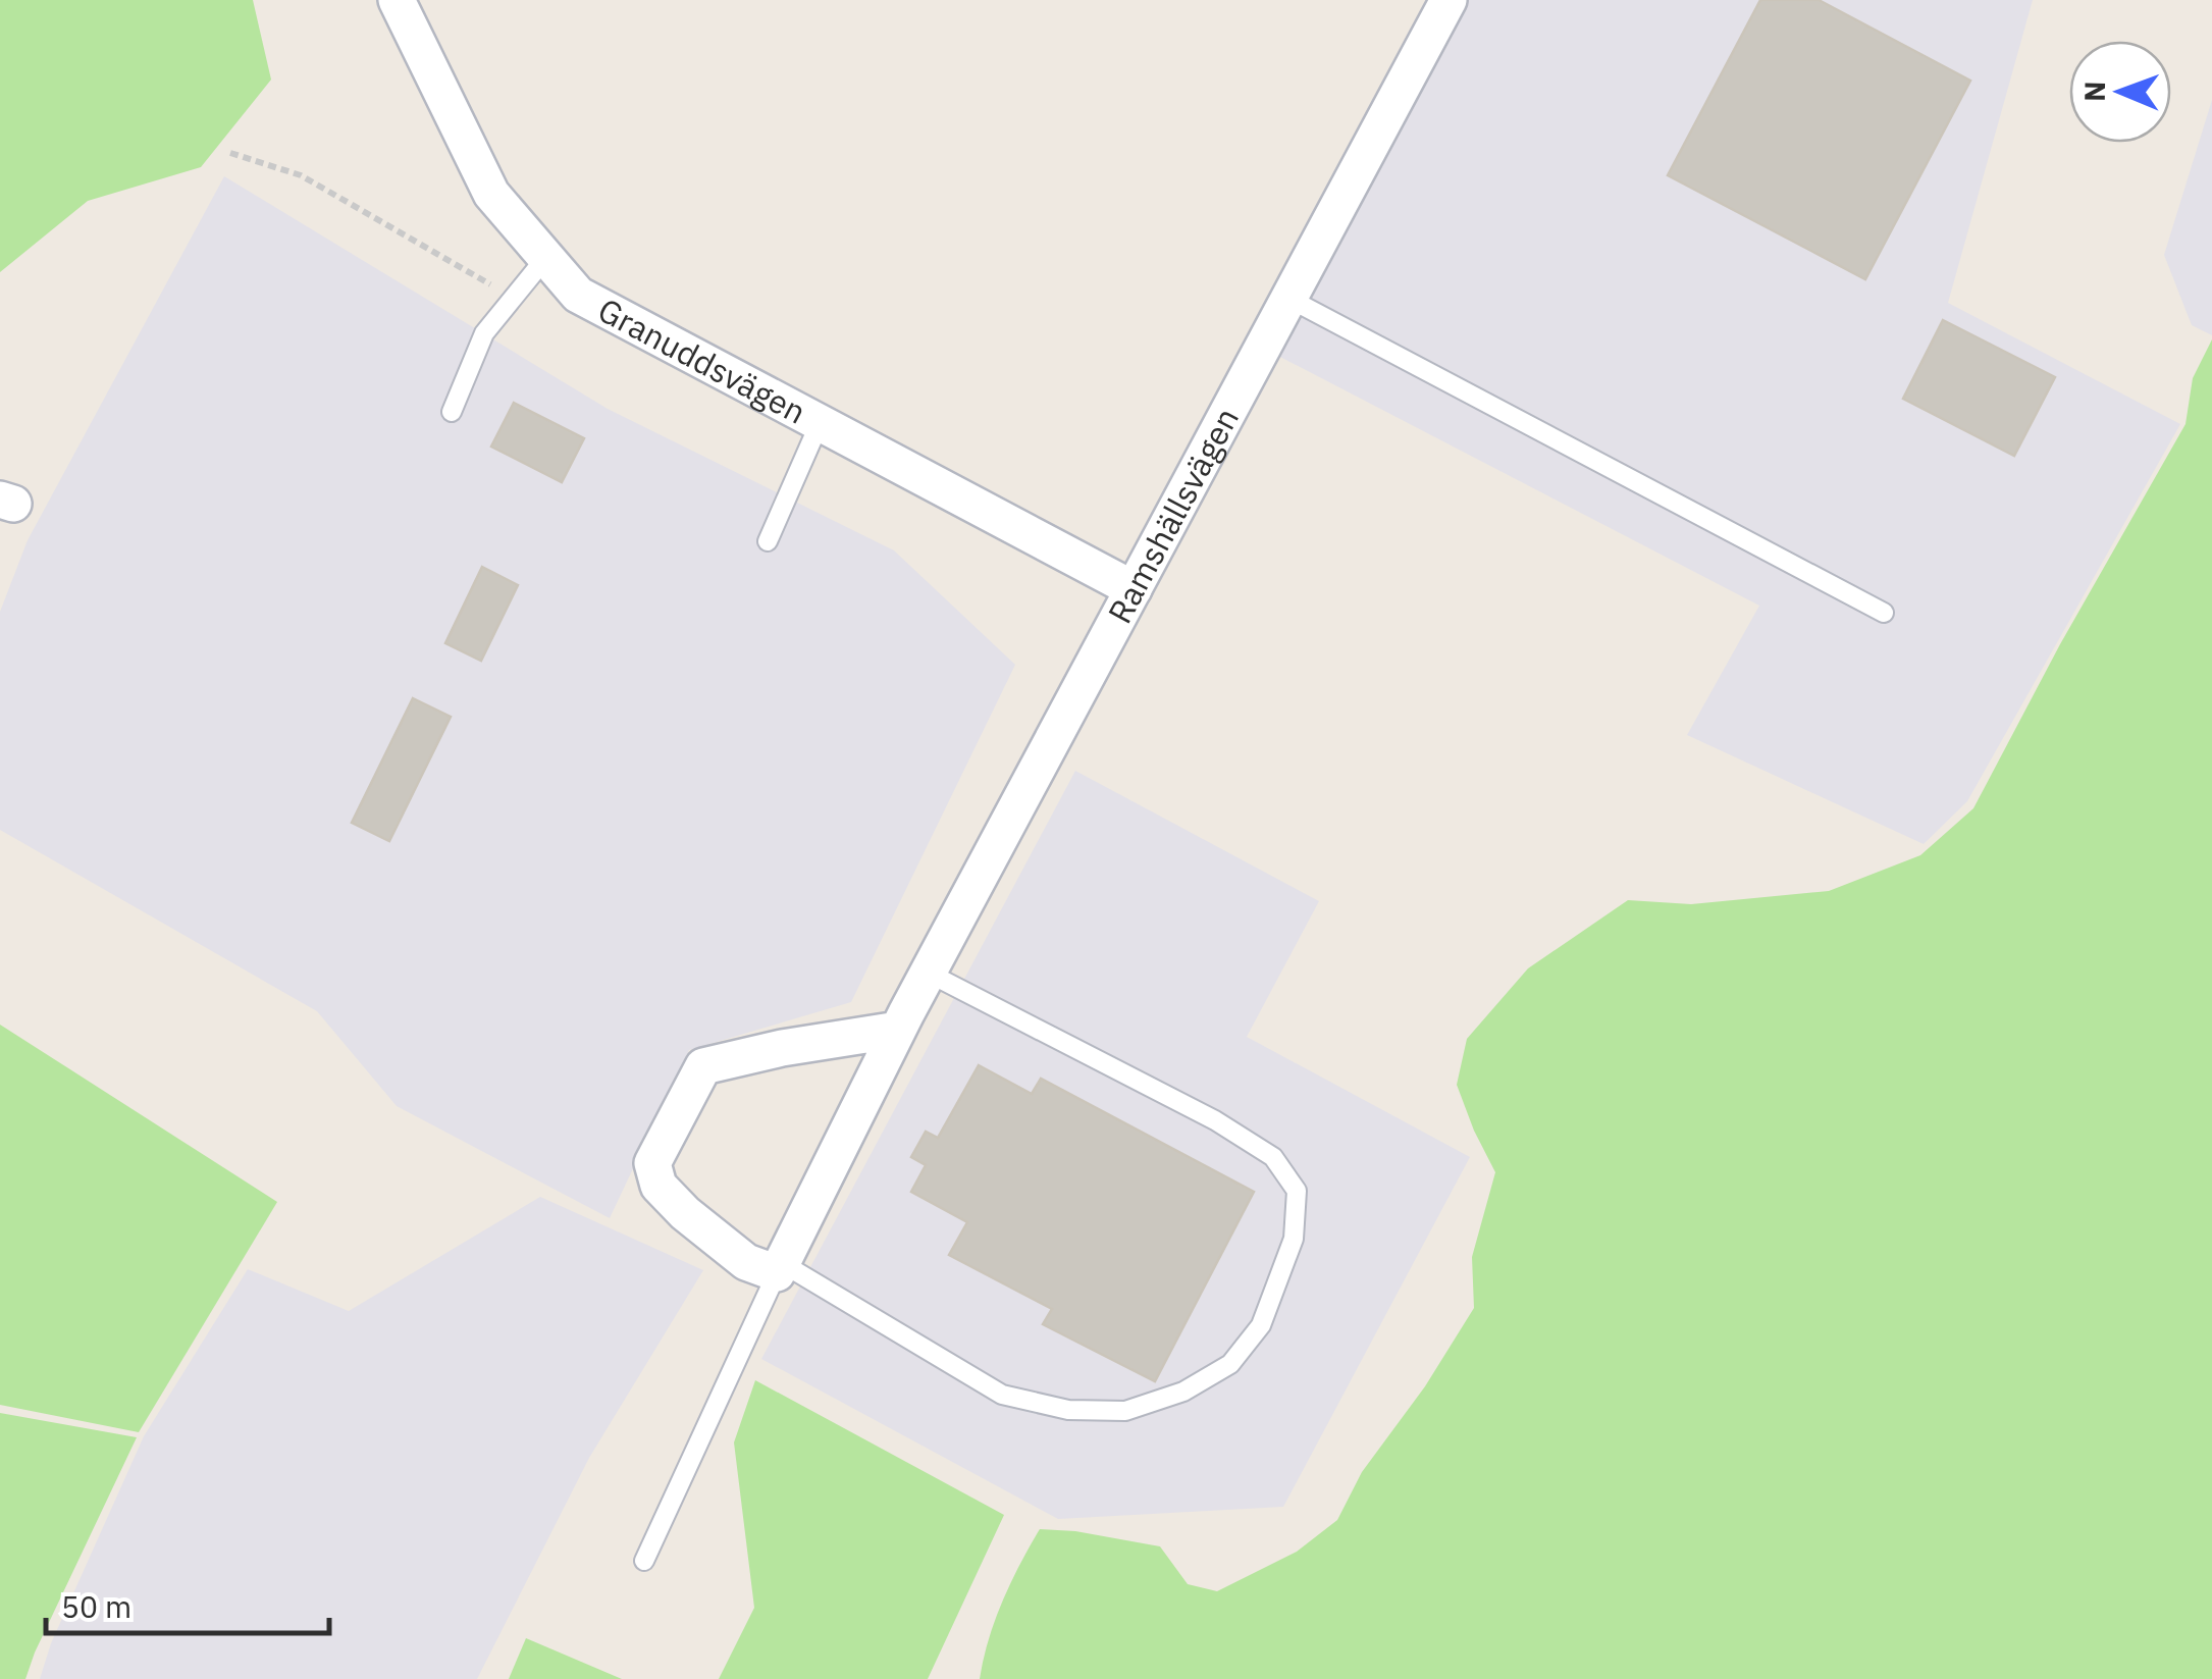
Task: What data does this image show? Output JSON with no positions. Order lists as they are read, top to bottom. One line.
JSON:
{"streets":{"street":["Granuddsvägen","Ramshällsvägen"]},"crossings":[["Granuddsvägen","Ramshällsvägen"]],"scale_bar":"50 m","north":"left"}
